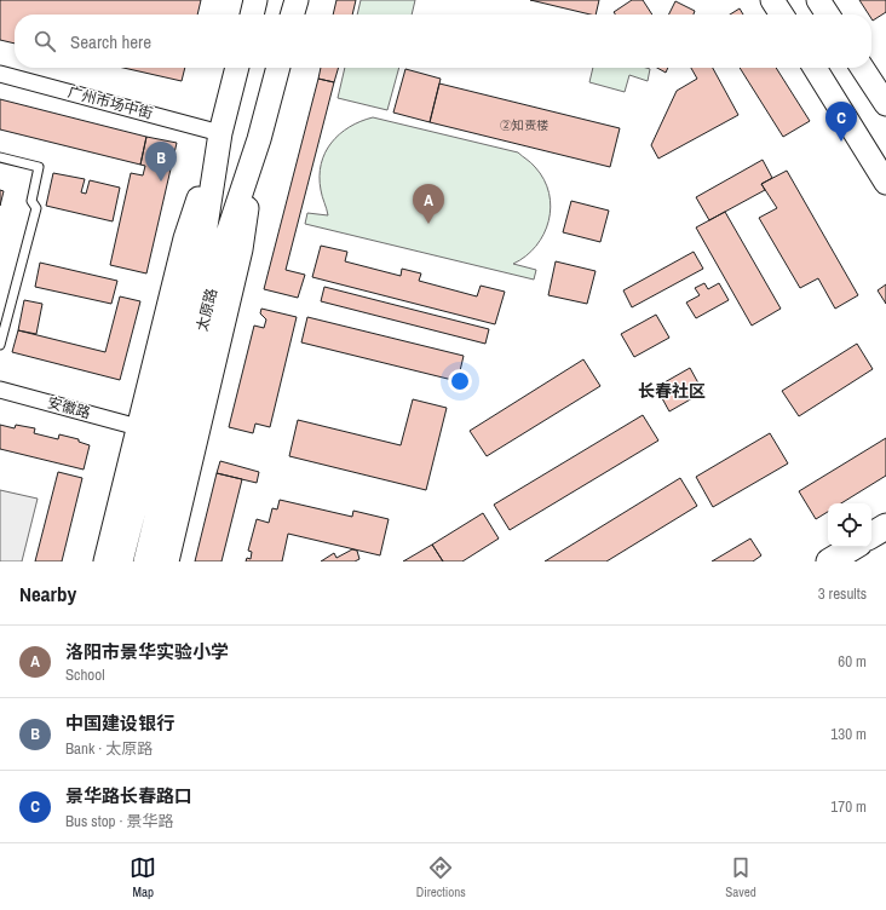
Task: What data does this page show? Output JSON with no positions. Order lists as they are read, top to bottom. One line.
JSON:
{"streets":{"main road":["太原路"],"street":["广州市场中街","安徽路"]},"crossings":[["广州市场中街","太原路"]],"districts":["长春社区"],"house_numbers":["②知责楼"],"page":{"search":"Search here","pins":["C","B","A"],"heading":["Nearby","3 results"],"list":[{"mark":"A","name":"洛阳市景华实验小学","note":"School","value":"60 m"},{"mark":"B","name":"中国建设银行","note":"Bank · 太原路","value":"130 m"},{"mark":"C","name":"景华路长春路口","note":"Bus stop · 景华路","value":"170 m"}],"nav":["Map","Directions","Saved"]}}
